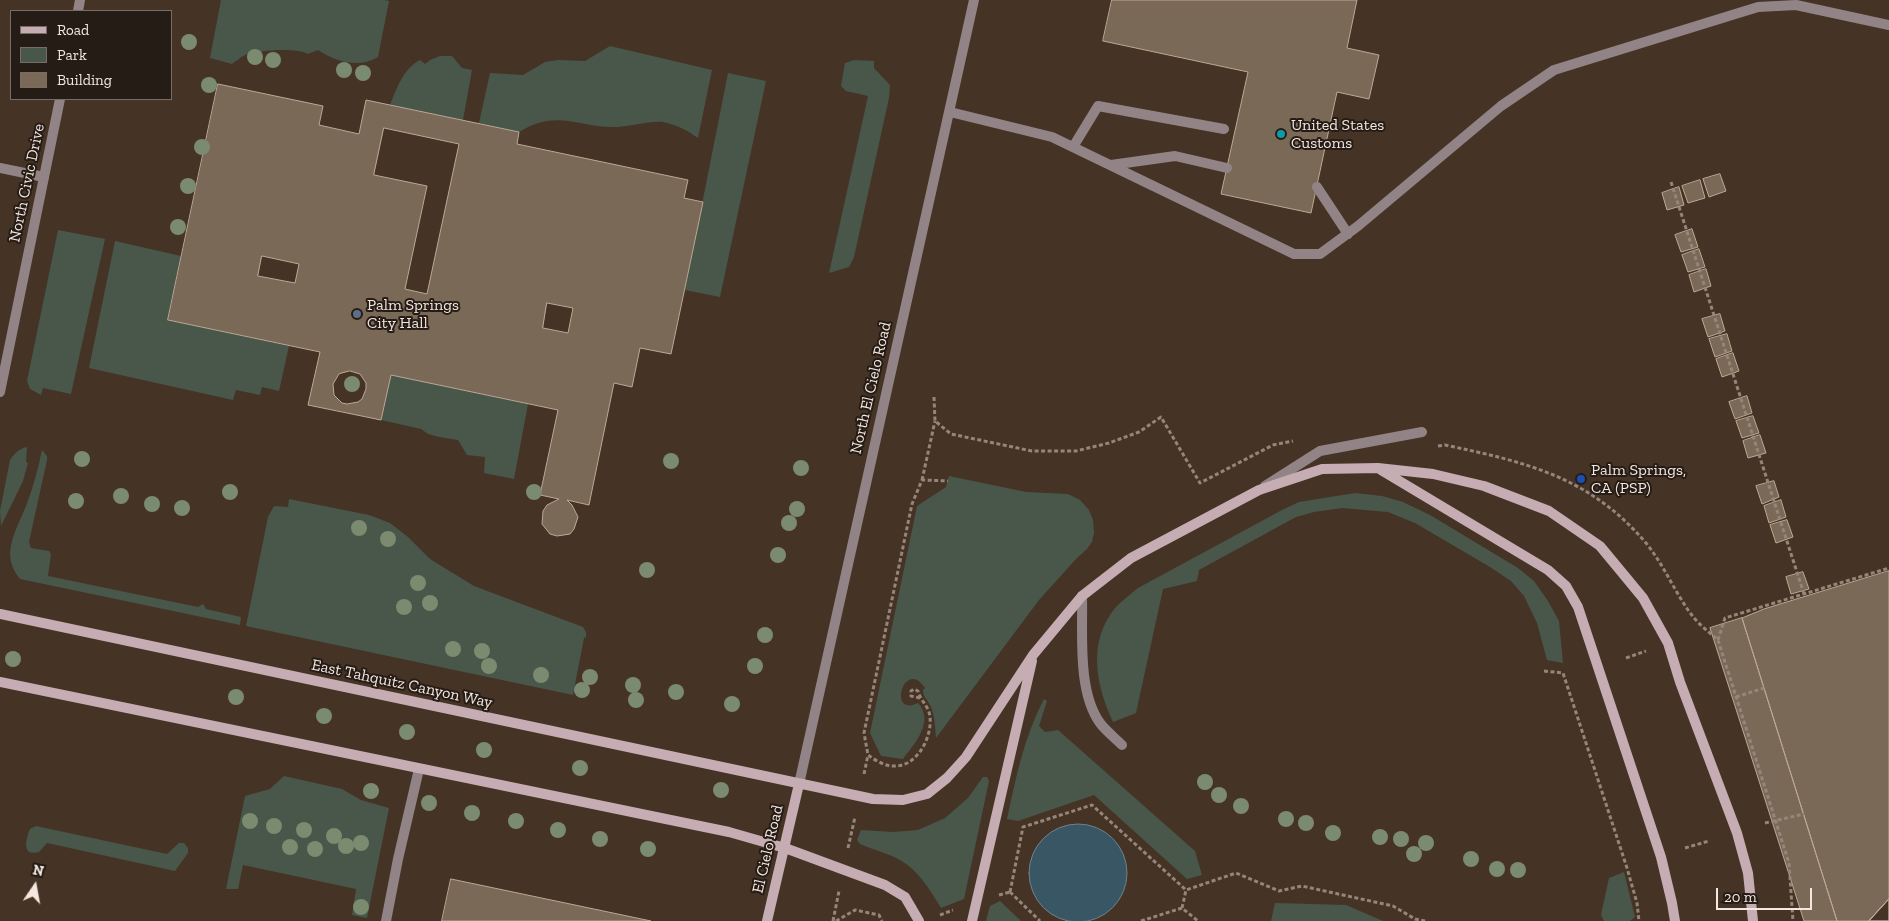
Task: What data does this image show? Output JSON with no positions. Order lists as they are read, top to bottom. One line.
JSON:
{"streets":{"street":["North Civic Drive","North El Cielo Road","East Tahquitz Canyon Way","El Cielo Road"]},"crossings":[["North El Cielo Road","East Tahquitz Canyon Way"],["North El Cielo Road","El Cielo Road"],["East Tahquitz Canyon Way","El Cielo Road"]],"places":["United States Customs","Palm Springs City Hall","Palm Springs, CA (PSP)"],"legend":["Road","Park","Building"],"scale_bar":"20 m","north":"top"}
